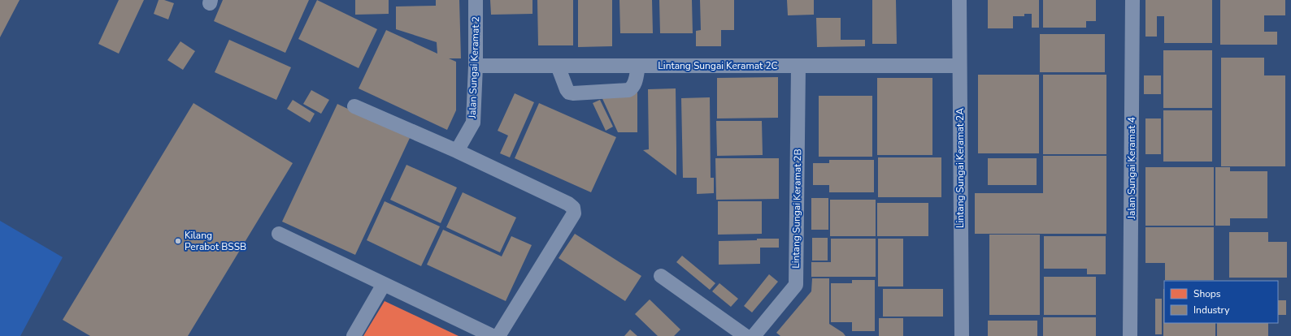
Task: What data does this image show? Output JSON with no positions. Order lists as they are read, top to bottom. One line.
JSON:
{"streets":{"street":["Lintang Sungai Keramat 2C","Jalan Sungai Keramat 2","Lintang Sungai Keramat 2A","Jalan Sungai Keramat 4","Lintang Sungai Keramat 2B"]},"crossings":[["Lintang Sungai Keramat 2C","Jalan Sungai Keramat 2"],["Lintang Sungai Keramat 2C","Lintang Sungai Keramat 2A"],["Lintang Sungai Keramat 2C","Lintang Sungai Keramat 2B"]],"places":["Kilang Perabot BSSB"],"legend":["Shops","Industry"]}
